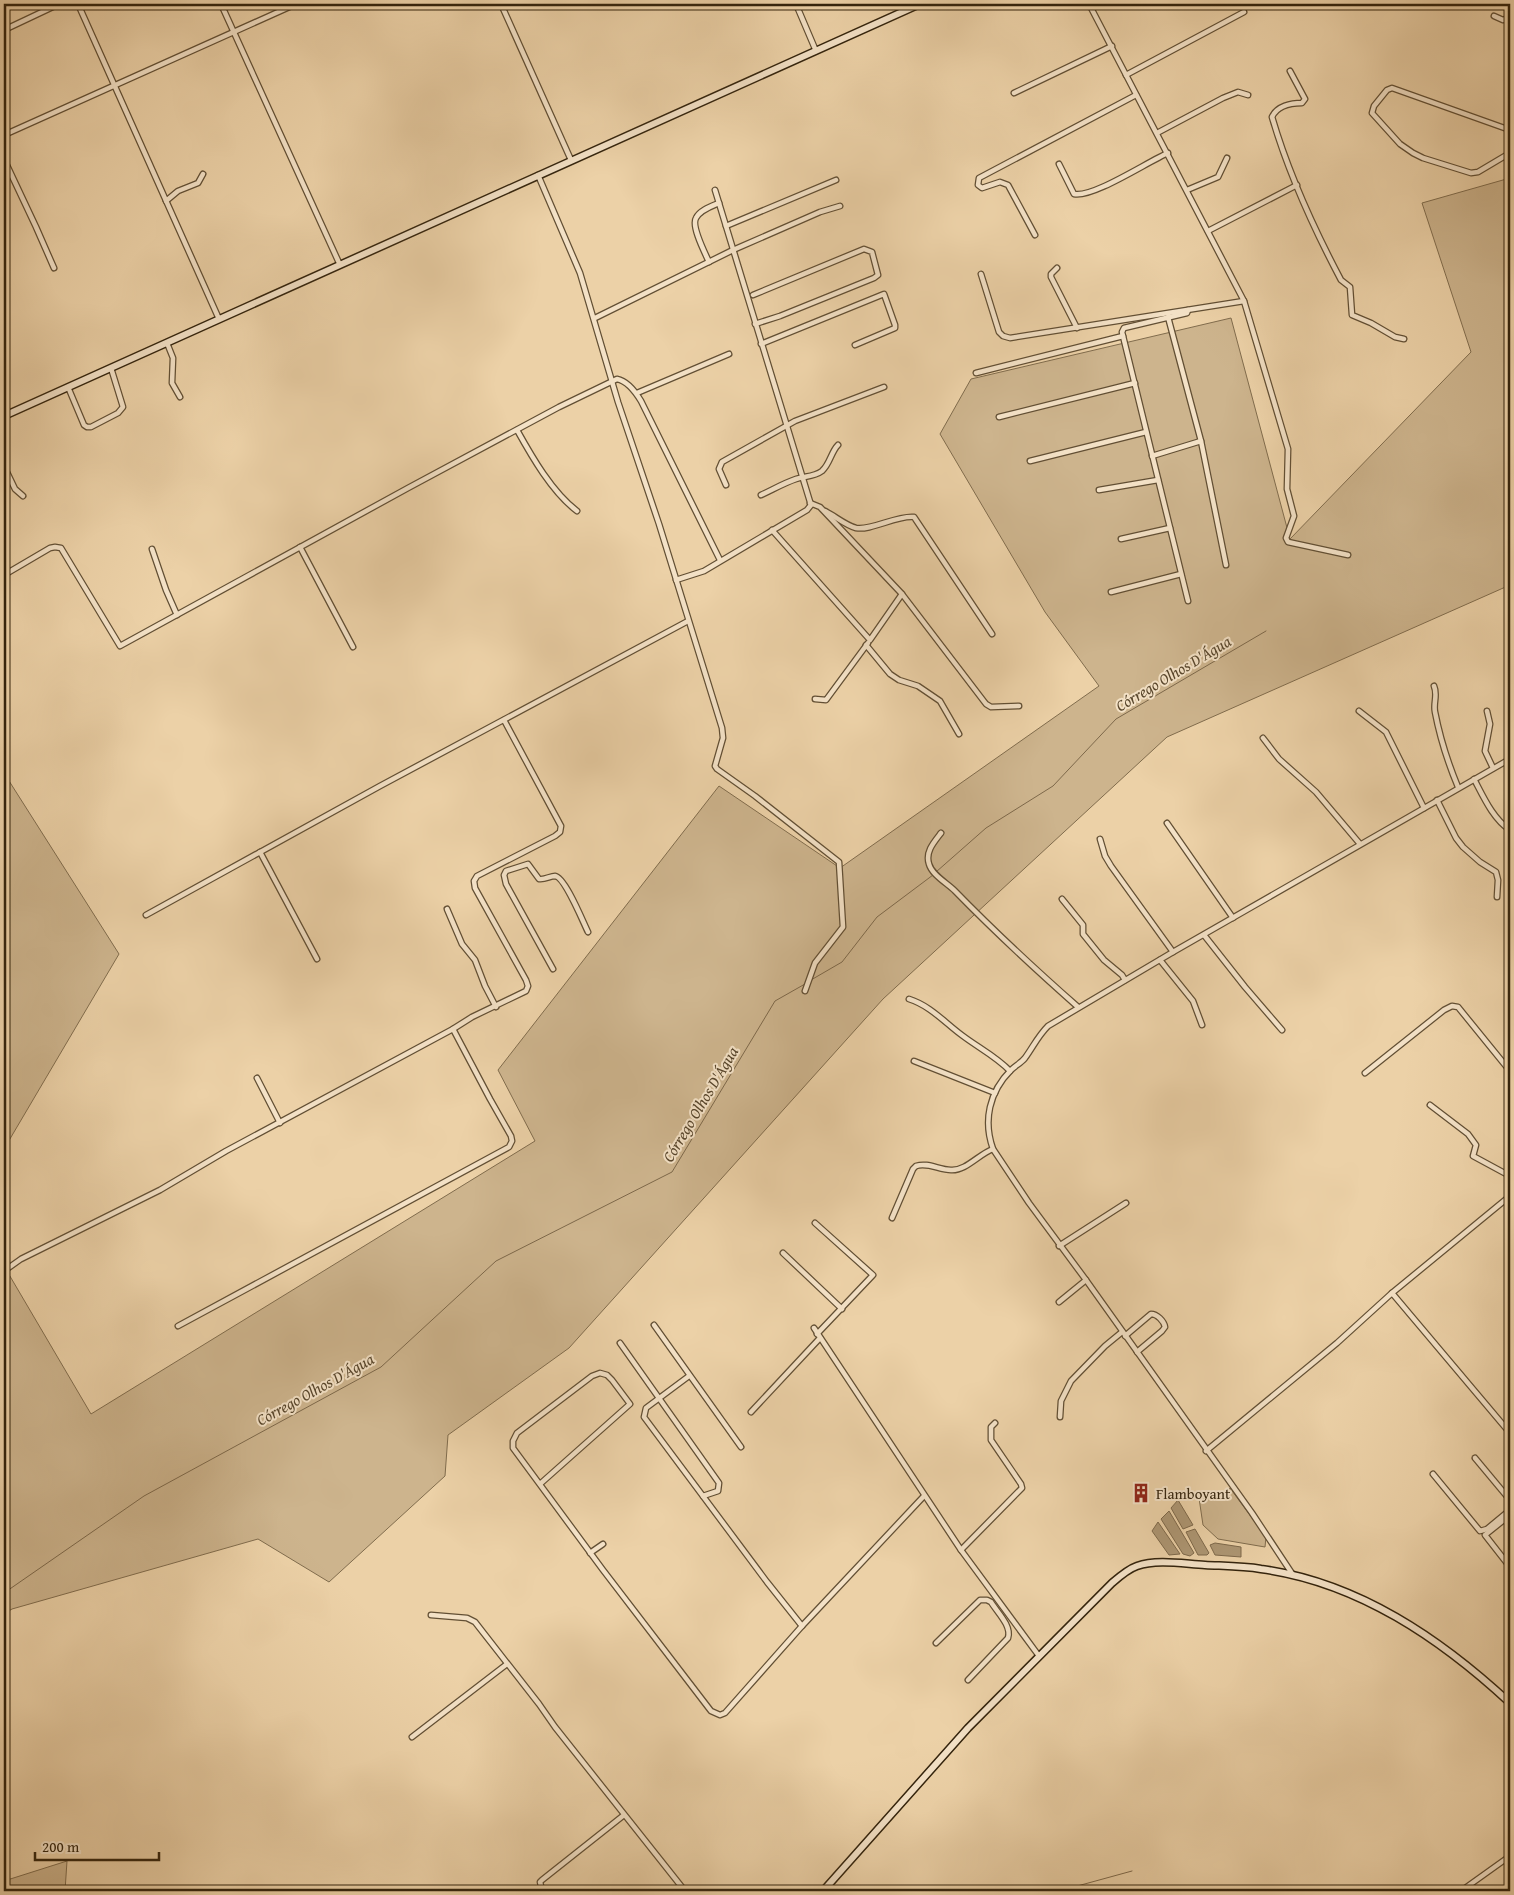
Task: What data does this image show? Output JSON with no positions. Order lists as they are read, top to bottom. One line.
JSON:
{"water":["Córrego Olhos D'Água"],"places":{"building":["Flamboyant"]},"scale_bar":"200 m"}
